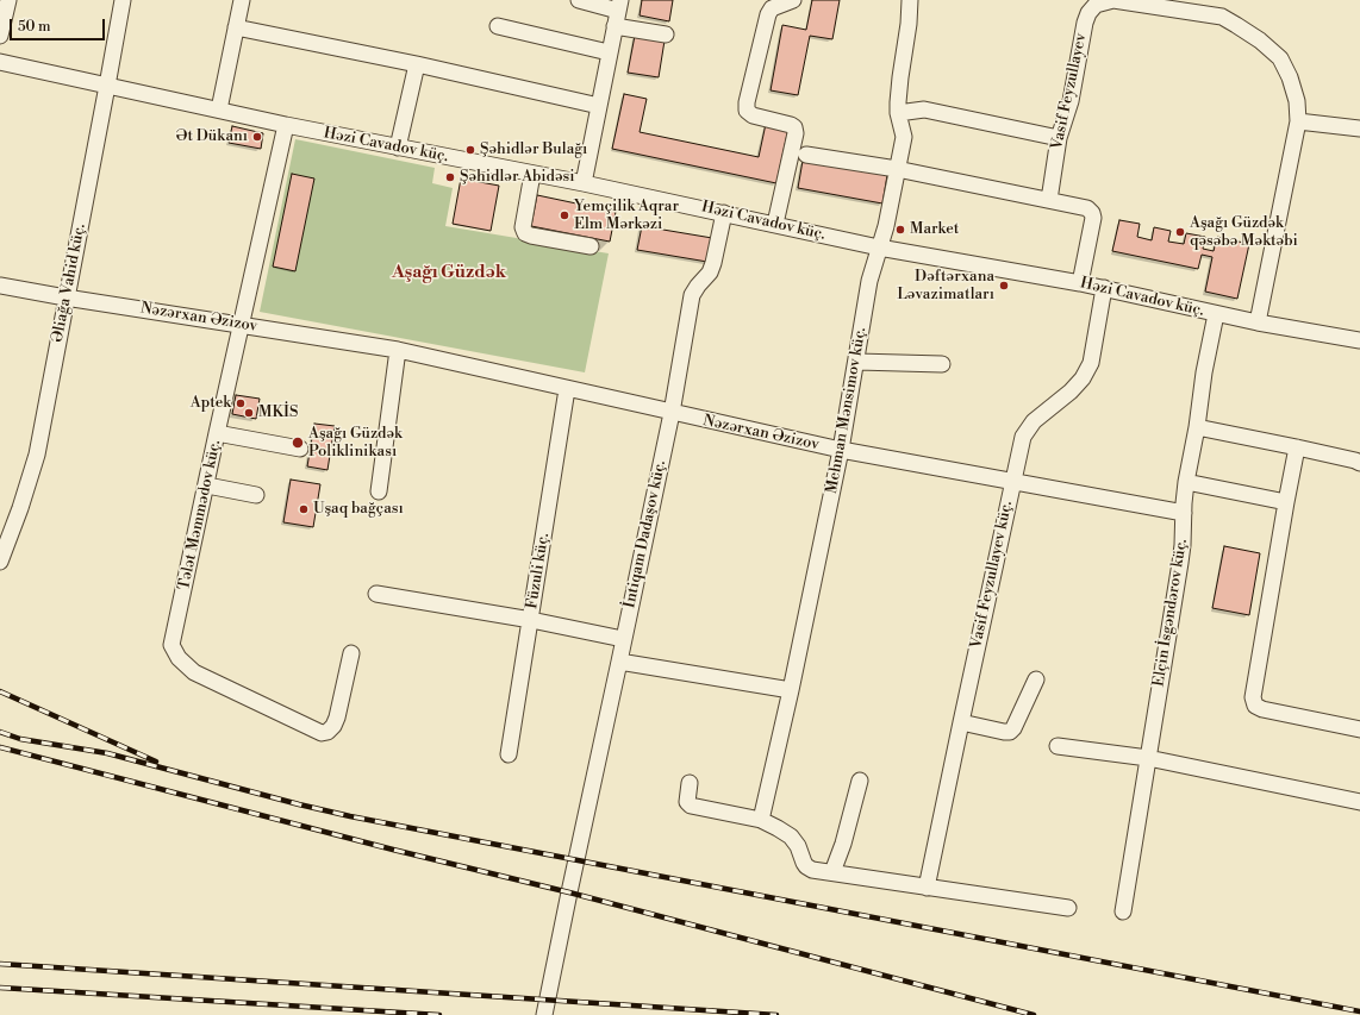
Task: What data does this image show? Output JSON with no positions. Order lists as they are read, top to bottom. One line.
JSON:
{"streets":{"street":["Vasif Feyzullayev","Həzi Cavadov küç.","Əliağa Vahid küç.","Nəzərxan Əzizov","Mehman Mənsimov küç.","Tələt Məmmədov küç.","İntiqam Dadaşov küç.","Füzuli küç.","Vasif Feyzullayev küç.","Elçin İsgəndərov küç."]},"crossings":[["Həzi Cavadov küç.","Əliağa Vahid küç."],["Həzi Cavadov küç.","Mehman Mənsimov küç."],["Həzi Cavadov küç.","Tələt Məmmədov küç."],["Həzi Cavadov küç.","İntiqam Dadaşov küç."],["Həzi Cavadov küç.","Vasif Feyzullayev küç."],["Həzi Cavadov küç.","Elçin İsgəndərov küç."],["Əliağa Vahid küç.","Nəzərxan Əzizov"],["Nəzərxan Əzizov","Mehman Mənsimov küç."],["Nəzərxan Əzizov","Tələt Məmmədov küç."],["Nəzərxan Əzizov","İntiqam Dadaşov küç."],["Nəzərxan Əzizov","Füzuli küç."],["Nəzərxan Əzizov","Vasif Feyzullayev küç."],["Nəzərxan Əzizov","Elçin İsgəndərov küç."]],"districts":["Aşağı Güzdək"],"places":["Ət Dükanı","Şəhidlər Bulağı","Şəhidlər Abidəsi","Yemçilik Aqrar Elm Mərkəzi","Market","Aşağı Güzdək qəsəbə Məktəbi","Dəftərxana Ləvazimatları","Aptek","MKİS","Aşağı Güzdək Poliklinikası","Uşaq bağçası"],"scale_bar":"50 m"}
